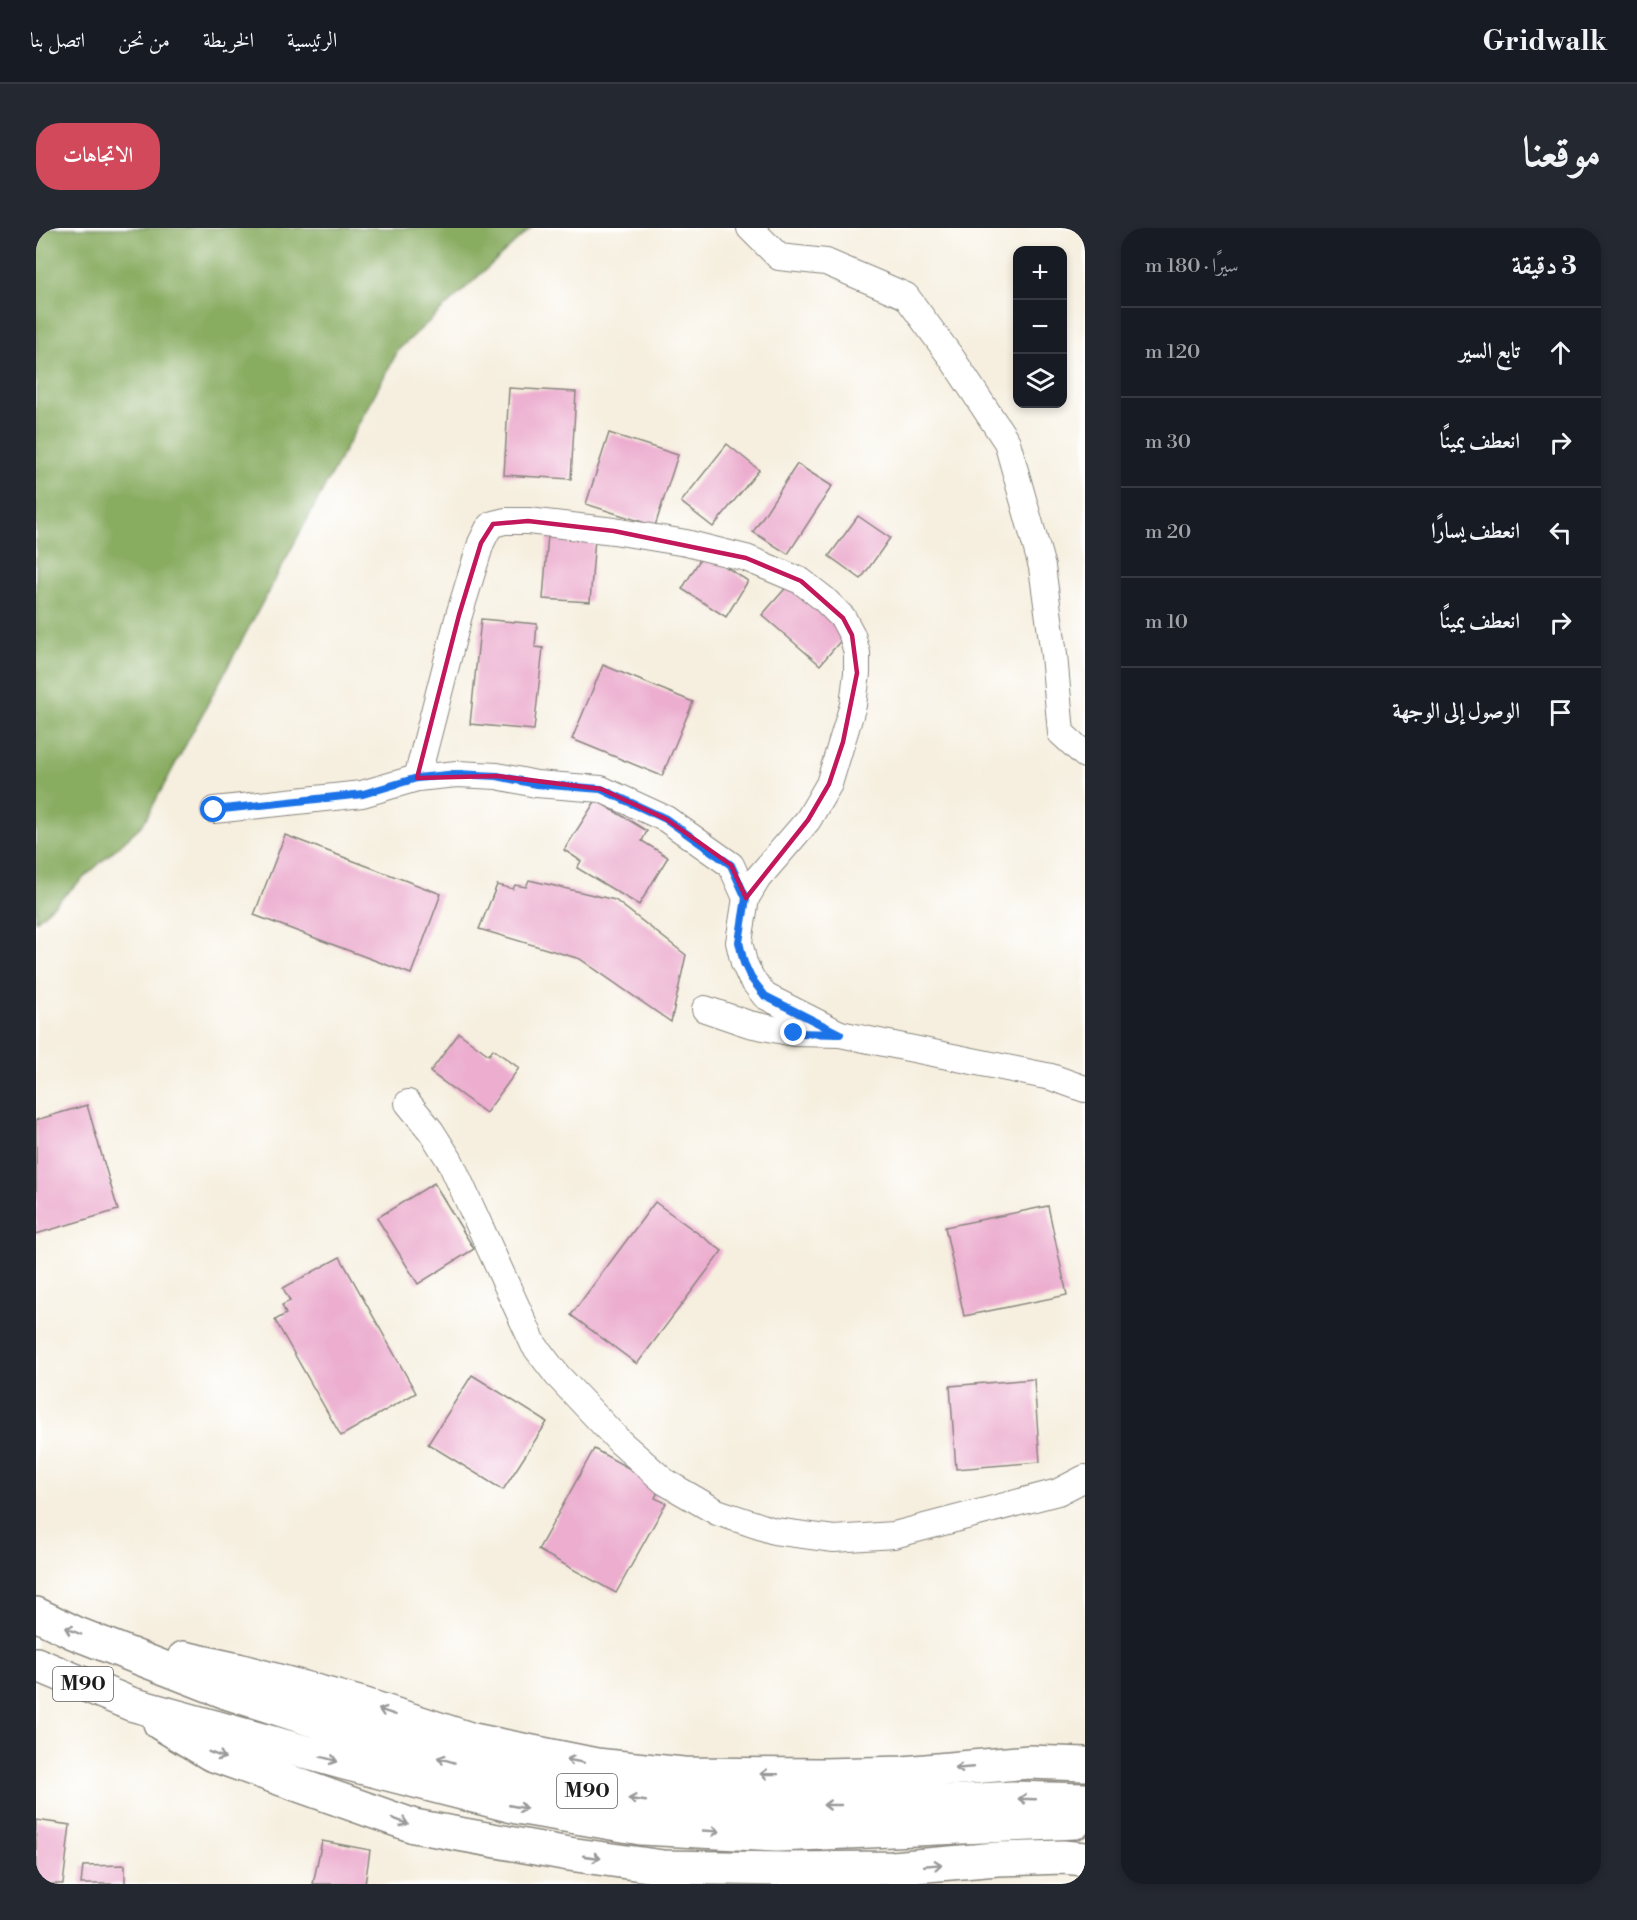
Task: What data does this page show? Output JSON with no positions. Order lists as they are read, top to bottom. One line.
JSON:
{"streets":{"highway":["M90"]},"page":{"header":"Gridwalk","nav":["الرئيسية","الخريطة","من نحن","اتصل بنا"],"title":"موقعنا","buttons":"الاتجاهات","heading":["3 دقيقة","سيرًا · 180 m"],"map_buttons":["+","−"],"list":[["تابع السير","120 m"],["انعطف يمينًا","30 m"],["انعطف يسارًا","20 m"],["انعطف يمينًا","10 m"],"الوصول إلى الوجهة"]}}
